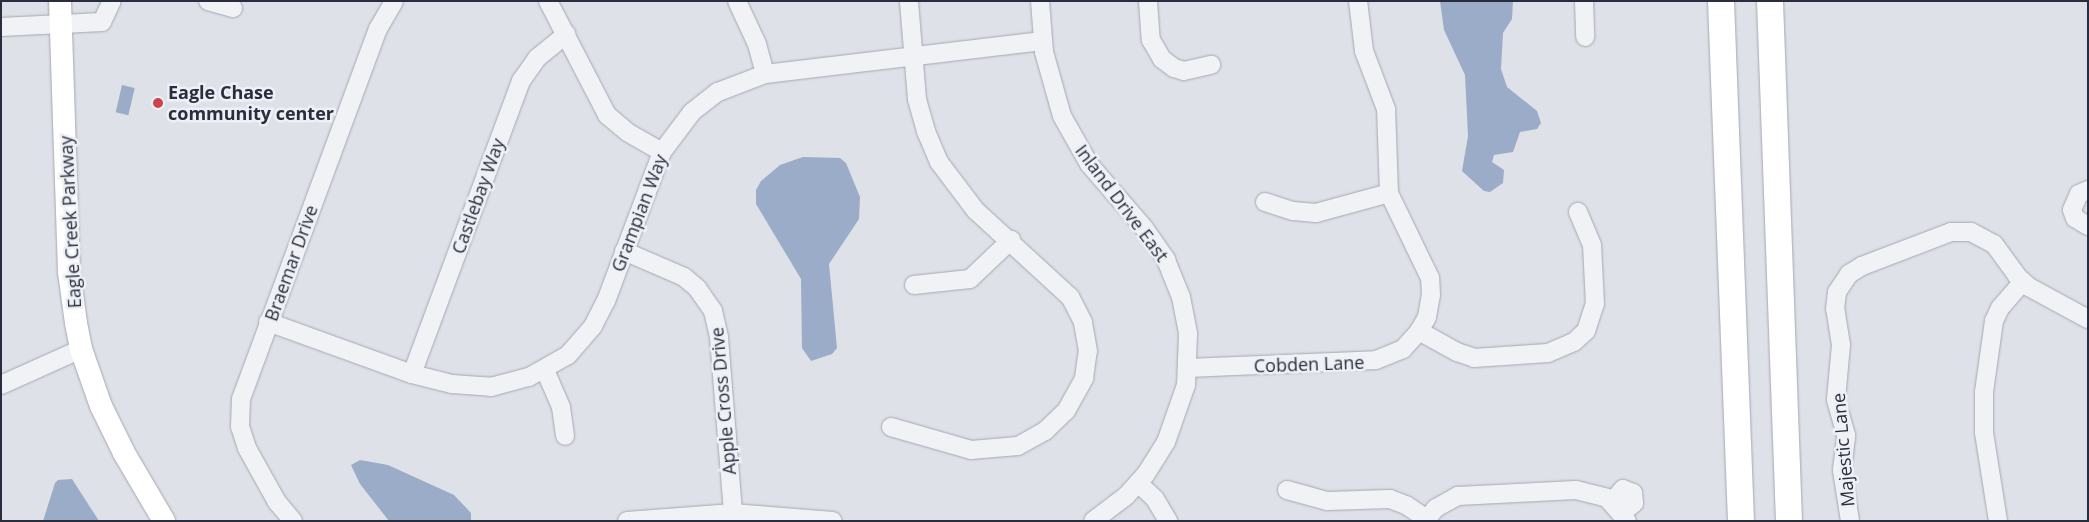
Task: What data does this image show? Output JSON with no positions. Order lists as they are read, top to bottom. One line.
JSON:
{"streets":{"main road":["Eagle Creek Parkway"],"street":["Castlebay Way","Inland Drive East","Grampian Way","Braemar Drive","Cobden Lane","Apple Cross Drive","Majestic Lane"]},"crossings":[["Castlebay Way","Grampian Way"],["Inland Drive East","Grampian Way"],["Inland Drive East","Cobden Lane"],["Grampian Way","Braemar Drive"],["Grampian Way","Apple Cross Drive"]],"places":["Eagle Chase community center"]}
